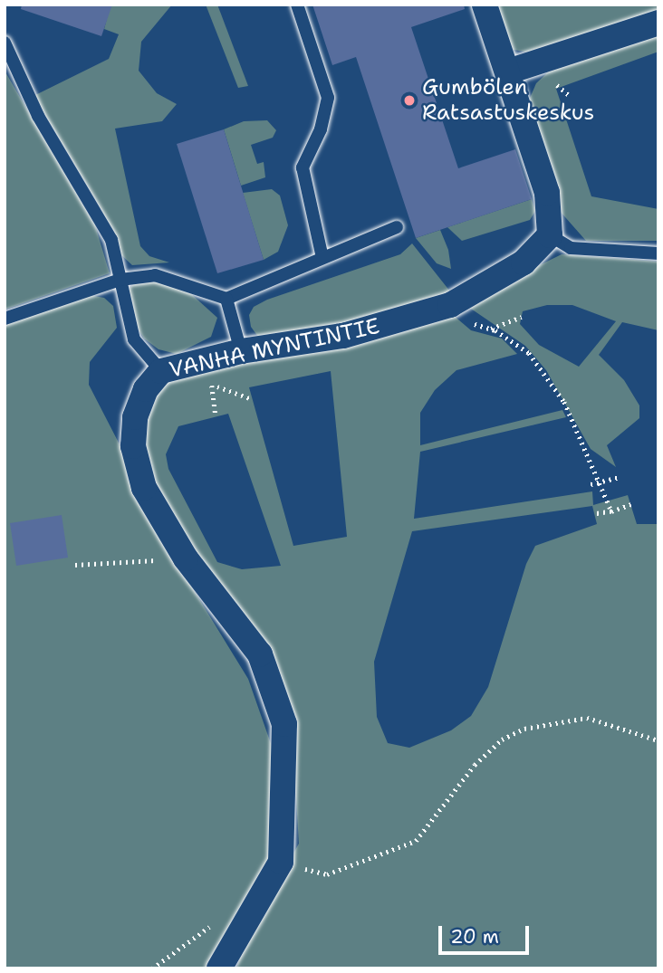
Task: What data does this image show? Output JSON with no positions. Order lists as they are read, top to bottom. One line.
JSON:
{"streets":{"street":["VANHA MYNTINTIE"]},"places":["Gumbölen Ratsastuskeskus"],"scale_bar":"20 m"}
